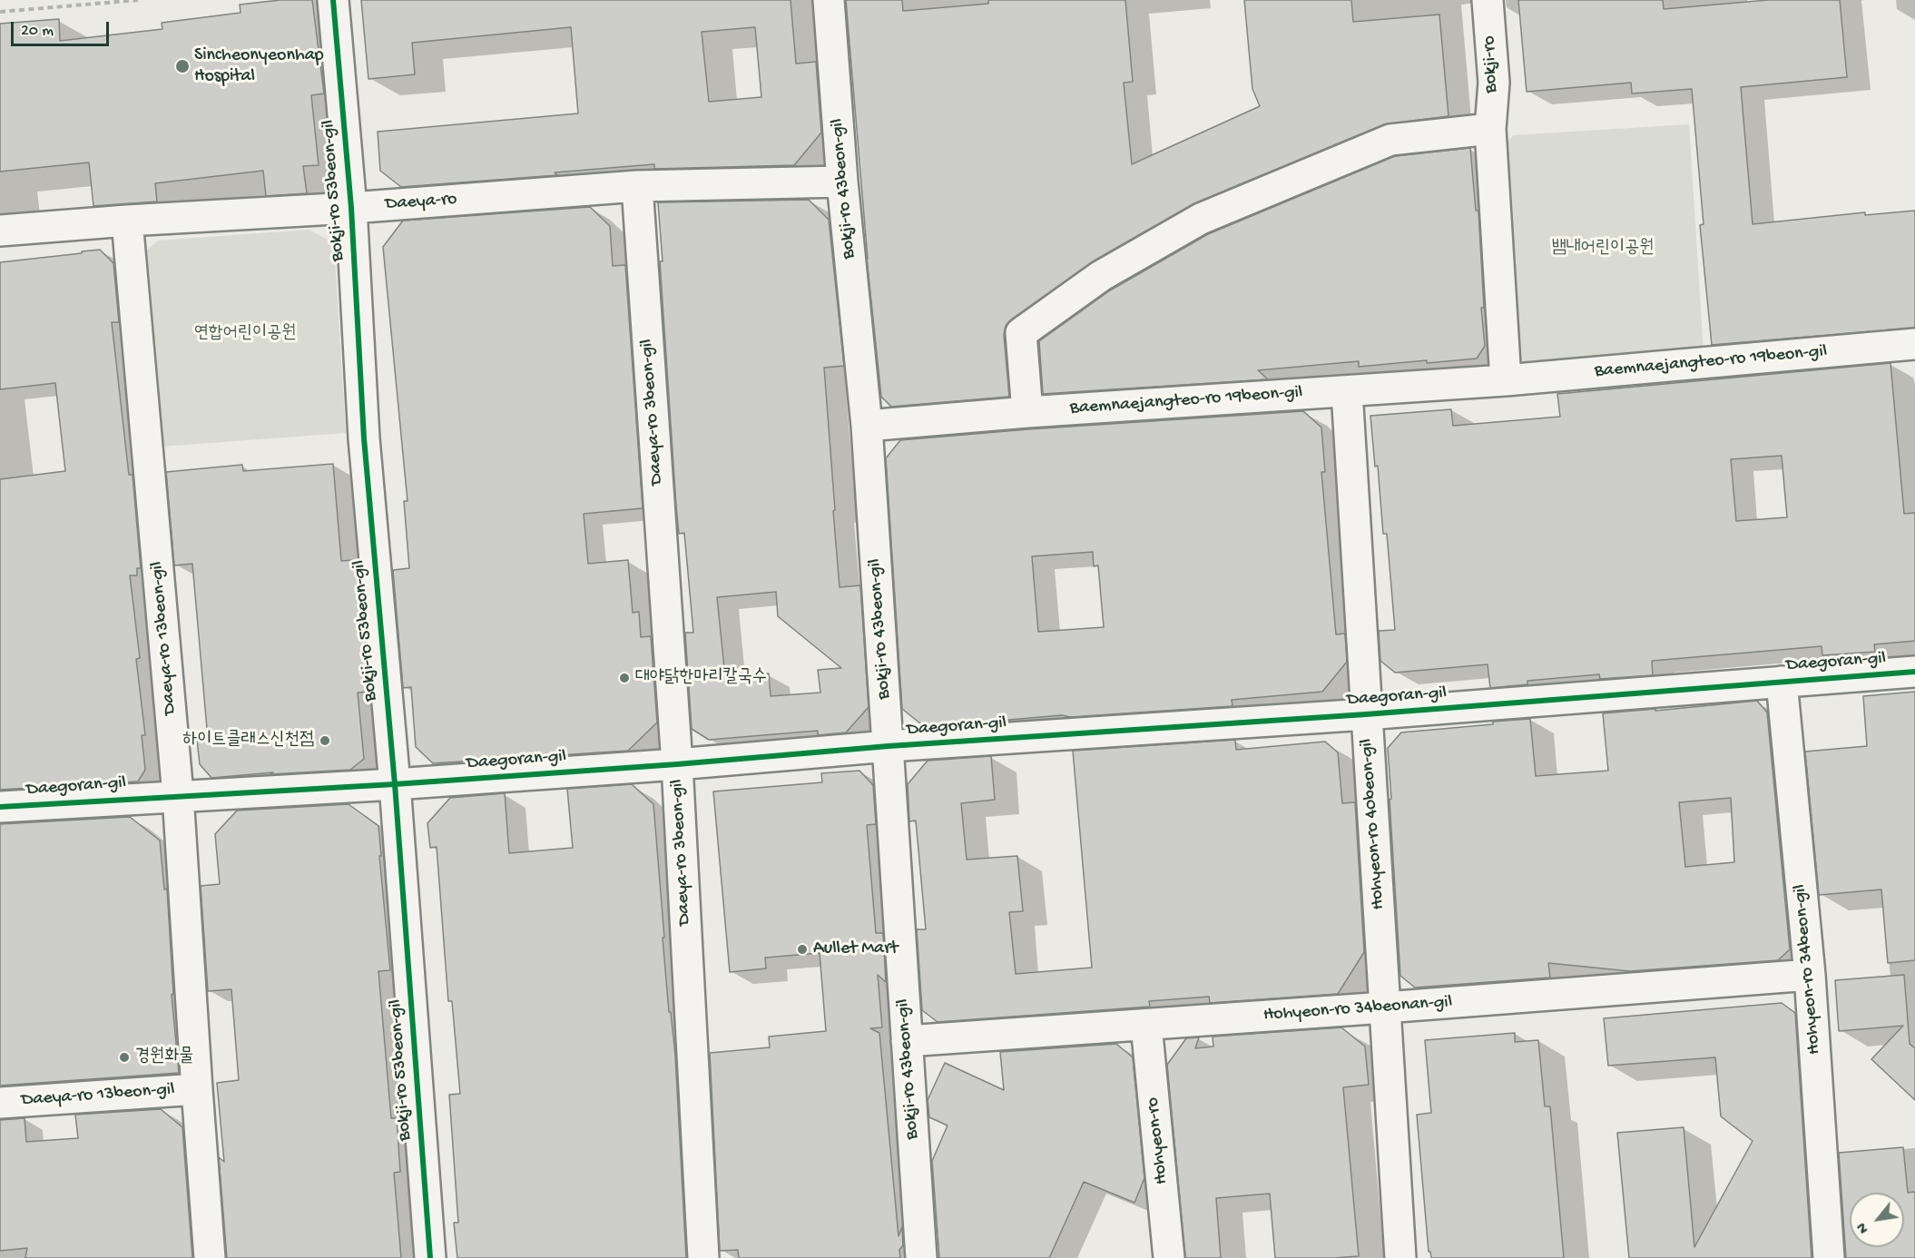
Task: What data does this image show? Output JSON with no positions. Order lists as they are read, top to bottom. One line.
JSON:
{"streets":{"street":["Bokji-ro","Bokji-ro 43beon-gil","Bokji-ro 53beon-gil","Daeya-ro","Baemnaejangteo-ro 19beon-gil","Daeya-ro 3beon-gil","Daeya-ro 13beon-gil","Daegoran-gil","Hohyeon-ro 40beon-gil","Hohyeon-ro 34beon-gil","Hohyeon-ro 34beonan-gil","Hohyeon-ro"]},"crossings":[["Bokji-ro 43beon-gil","Daeya-ro"],["Bokji-ro 43beon-gil","Baemnaejangteo-ro 19beon-gil"],["Bokji-ro 43beon-gil","Daegoran-gil"],["Bokji-ro 43beon-gil","Hohyeon-ro 34beonan-gil"],["Bokji-ro 53beon-gil","Daeya-ro"],["Bokji-ro 53beon-gil","Daegoran-gil"],["Daeya-ro","Daeya-ro 3beon-gil"],["Daeya-ro","Daeya-ro 13beon-gil"],["Baemnaejangteo-ro 19beon-gil","Hohyeon-ro 40beon-gil"],["Daeya-ro 3beon-gil","Daegoran-gil"],["Daeya-ro 13beon-gil","Daegoran-gil"],["Daegoran-gil","Hohyeon-ro 40beon-gil"],["Daegoran-gil","Hohyeon-ro 34beon-gil"],["Hohyeon-ro 40beon-gil","Hohyeon-ro 34beonan-gil"],["Hohyeon-ro 34beon-gil","Hohyeon-ro 34beonan-gil"],["Hohyeon-ro 34beonan-gil","Hohyeon-ro"]],"parks":["뱀내어린이공원","연합어린이공원"],"places":["Sincheonyeonhap Hospital","대야닭한마리칼국수","하이트클래스신천점","Aullet Mart","경원화물"],"scale_bar":"20 m","north":"bottom left"}
